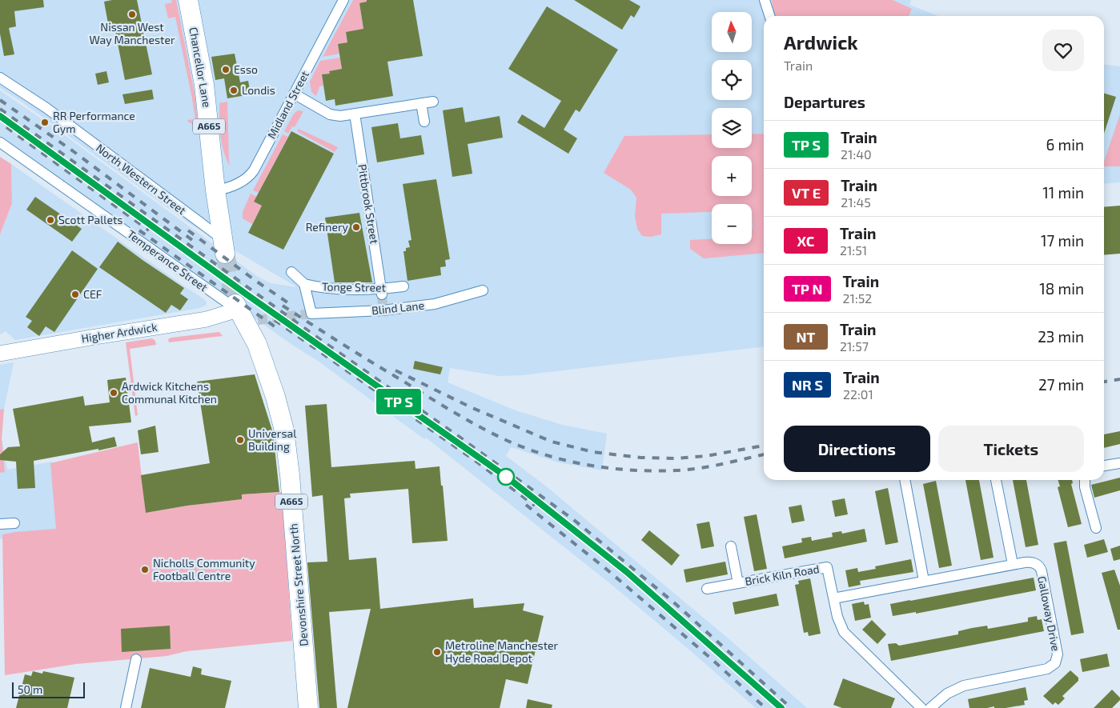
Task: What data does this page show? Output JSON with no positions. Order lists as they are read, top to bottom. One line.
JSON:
{"streets":{"highway":["Chancellor Lane","A665","Devonshire Street North"],"street":["Midland Street","North Western Street","Pittbrook Street","Temperance Street","Tonge Street","Blind Lane","Higher Ardwick","Brick Kiln Road","Galloway Drive"]},"crossings":[["Chancellor Lane","Midland Street"],["Chancellor Lane","North Western Street"],["Pittbrook Street","Tonge Street"],["Temperance Street","Higher Ardwick"],["Temperance Street","Devonshire Street North"],["Tonge Street","Blind Lane"],["Higher Ardwick","Devonshire Street North"],["Brick Kiln Road","Galloway Drive"]],"places":["Nissan West Way Manchester","Esso","Londis","RR Performance Gym","Scott Pallets","Refinery","CEF","Ardwick Kitchens Communal Kitchen","Universal Building","Nicholls Community Football Centre","Metroline Manchester Hyde Road Depot"],"scale_bar":"50 m","north":"top","page":{"on_map":"TP S","map_buttons":["+","−"],"heading":[["Ardwick","Train"],"Departures"],"list":[{"mark":"TP S","name":"Train","note":"21:40","value":"6 min"},{"mark":"VT E","name":"Train","note":"21:45","value":"11 min"},{"mark":"XC","name":"Train","note":"21:51","value":"17 min"},{"mark":"TP N","name":"Train","note":"21:52","value":"18 min"},{"mark":"NT","name":"Train","note":"21:57","value":"23 min"},{"mark":"NR S","name":"Train","note":"22:01","value":"27 min"}],"buttons":["Directions","Tickets"],"scale":"50 m"}}
